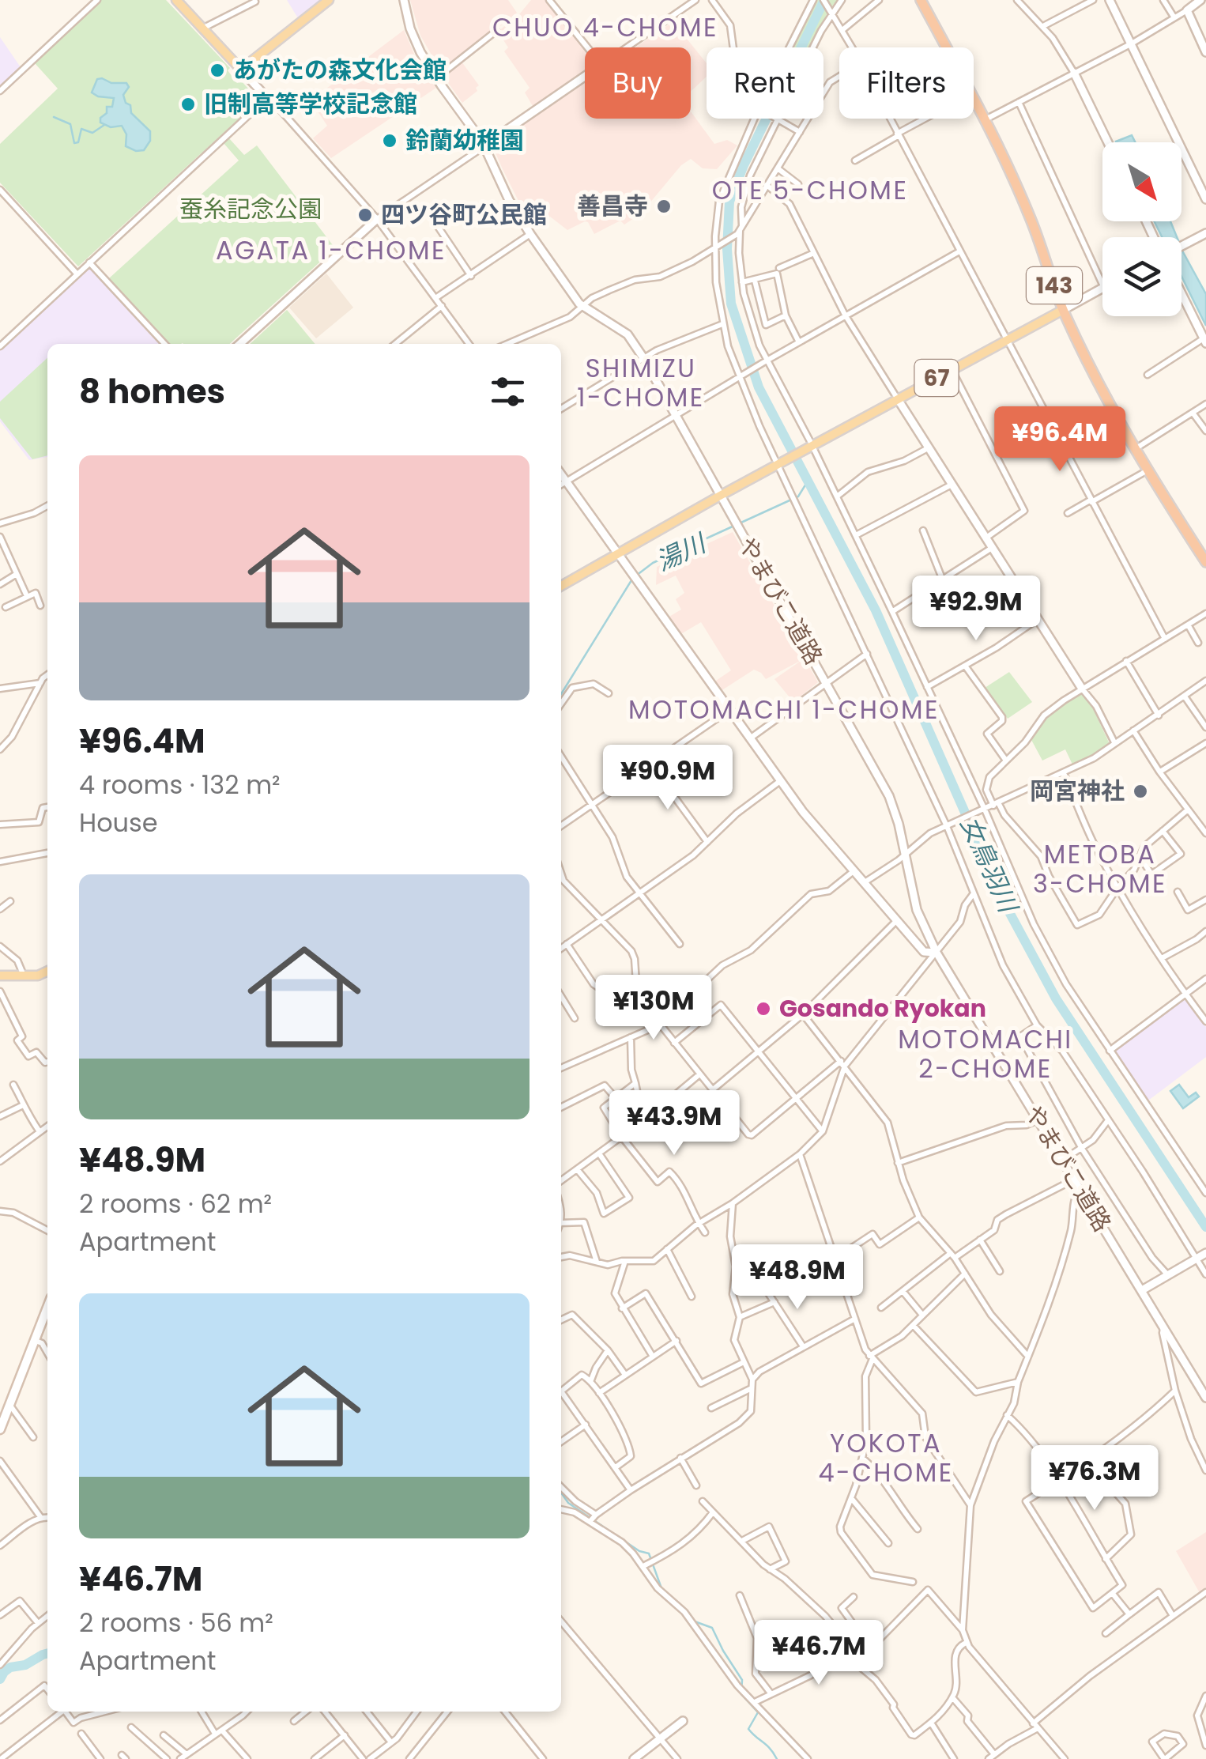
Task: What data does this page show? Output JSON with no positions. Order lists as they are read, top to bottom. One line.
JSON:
{"streets":{"highway":["143"],"main road":["67"],"street":["やまびこ道路"]},"crossings":[["143","67"],["67","やまびこ道路"]],"districts":["CHUO 4-CHOME","OTE 5-CHOME","AGATA 1-CHOME","SHIMIZU 1-CHOME","MOTOMACHI 1-CHOME","METOBA 3-CHOME","MOTOMACHI 2-CHOME","YOKOTA 4-CHOME"],"water":["湯川","女鳥羽川"],"parks":["蚕糸記念公園"],"places":["あがたの森文化会館","旧制高等学校記念館","鈴蘭幼稚園","善昌寺","四ツ谷町公民館","岡宮神社","Gosando Ryokan"],"north":"bottom right","page":{"chip":["Buy","Rent","Filters"],"heading":"8 homes","price":["¥96.4M","¥92.9M","¥90.9M","¥130M","¥43.9M","¥48.9M","¥76.3M","¥46.7M"],"list":[{"name":"¥96.4M","note":"4 rooms · 132 m² · House"},{"name":"¥48.9M","note":"2 rooms · 62 m² · Apartment"},{"name":"¥46.7M","note":"2 rooms · 56 m² · Apartment"}]}}
